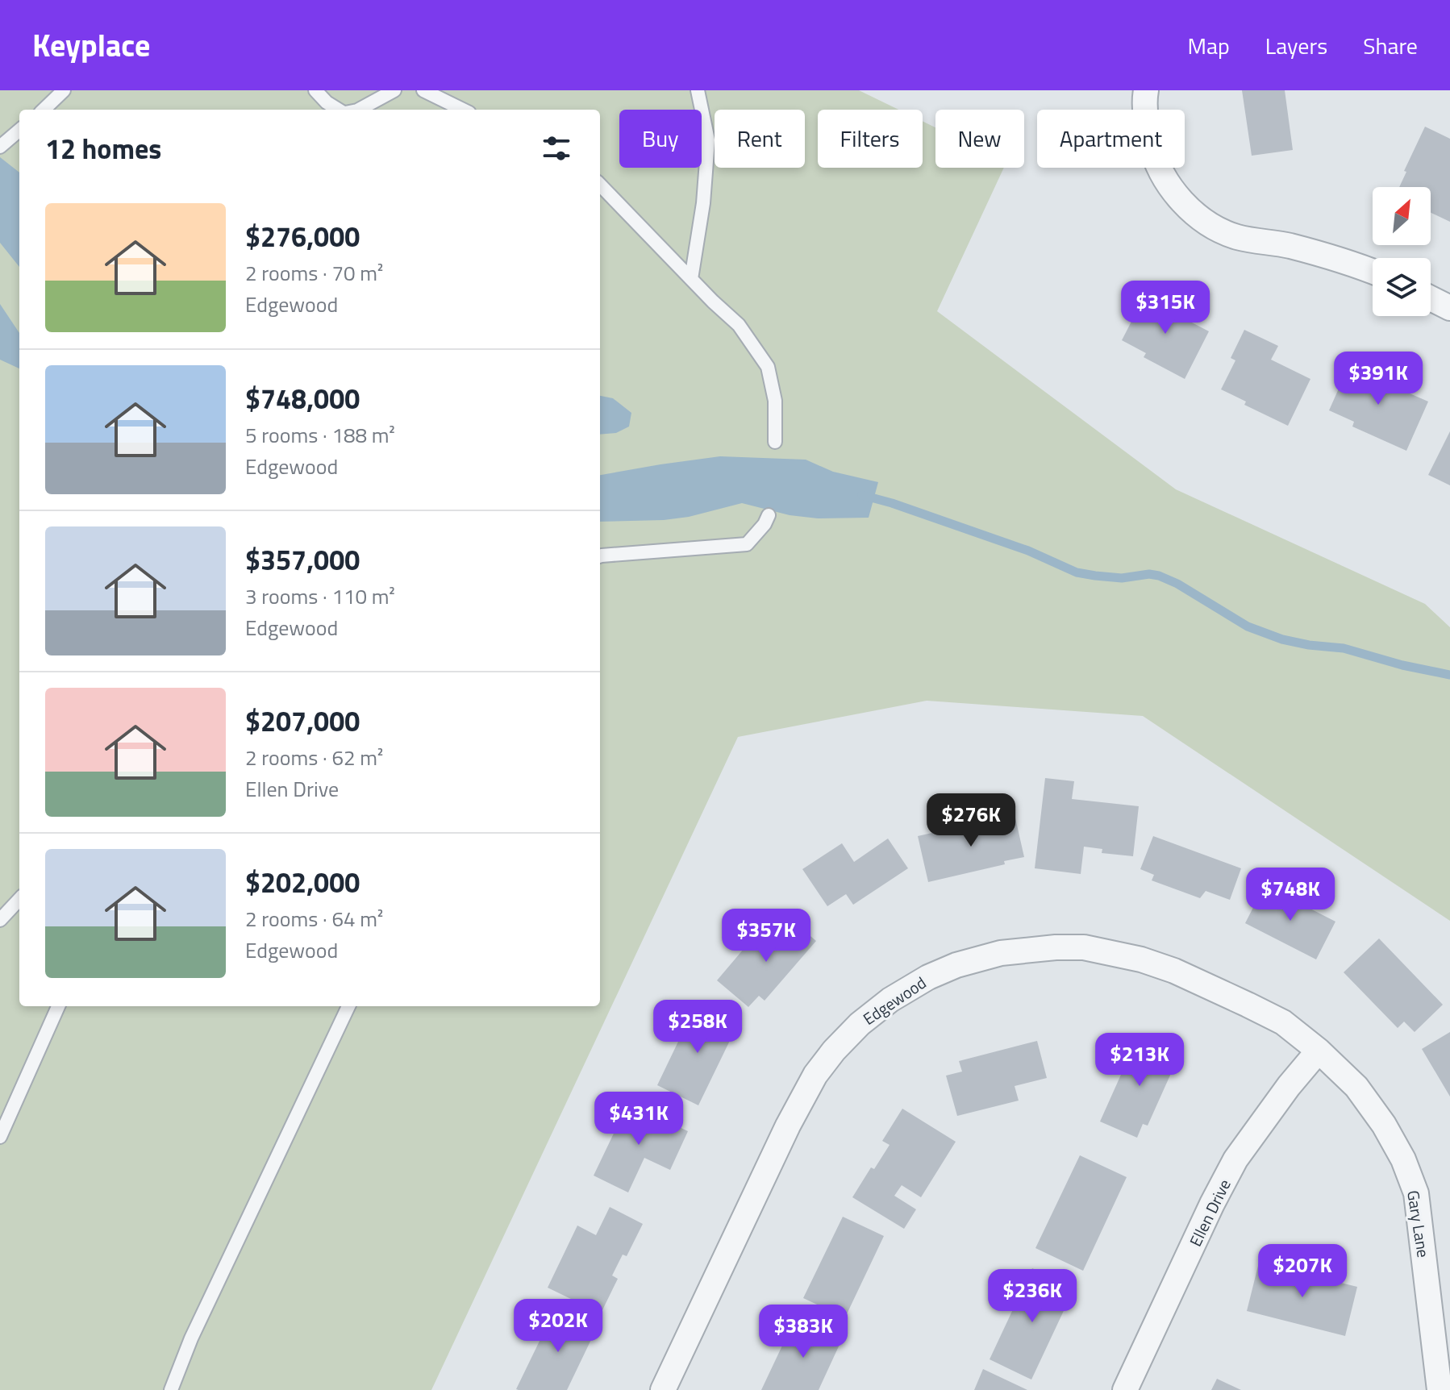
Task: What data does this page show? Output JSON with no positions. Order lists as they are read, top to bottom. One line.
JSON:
{"streets":{"street":["Edgewood","Ellen Drive","Gary Lane"]},"crossings":[["Edgewood","Ellen Drive"],["Edgewood","Gary Lane"],["Ellen Drive","Gary Lane"]],"north":"top right","page":{"header":"Keyplace","nav":["Map","Layers","Share"],"chip":["Buy","Rent","Filters","New","Apartment"],"heading":"12 homes","list":[{"name":"$276,000","note":"2 rooms · 70 m² · Edgewood"},{"name":"$748,000","note":"5 rooms · 188 m² · Edgewood"},{"name":"$357,000","note":"3 rooms · 110 m² · Edgewood"},{"name":"$207,000","note":"2 rooms · 62 m² · Ellen Drive"},{"name":"$202,000","note":"2 rooms · 64 m² · Edgewood"}],"price":["$315K","$391K","$276K","$748K","$357K","$258K","$213K","$431K","$207K","$236K","$202K","$383K"]}}
